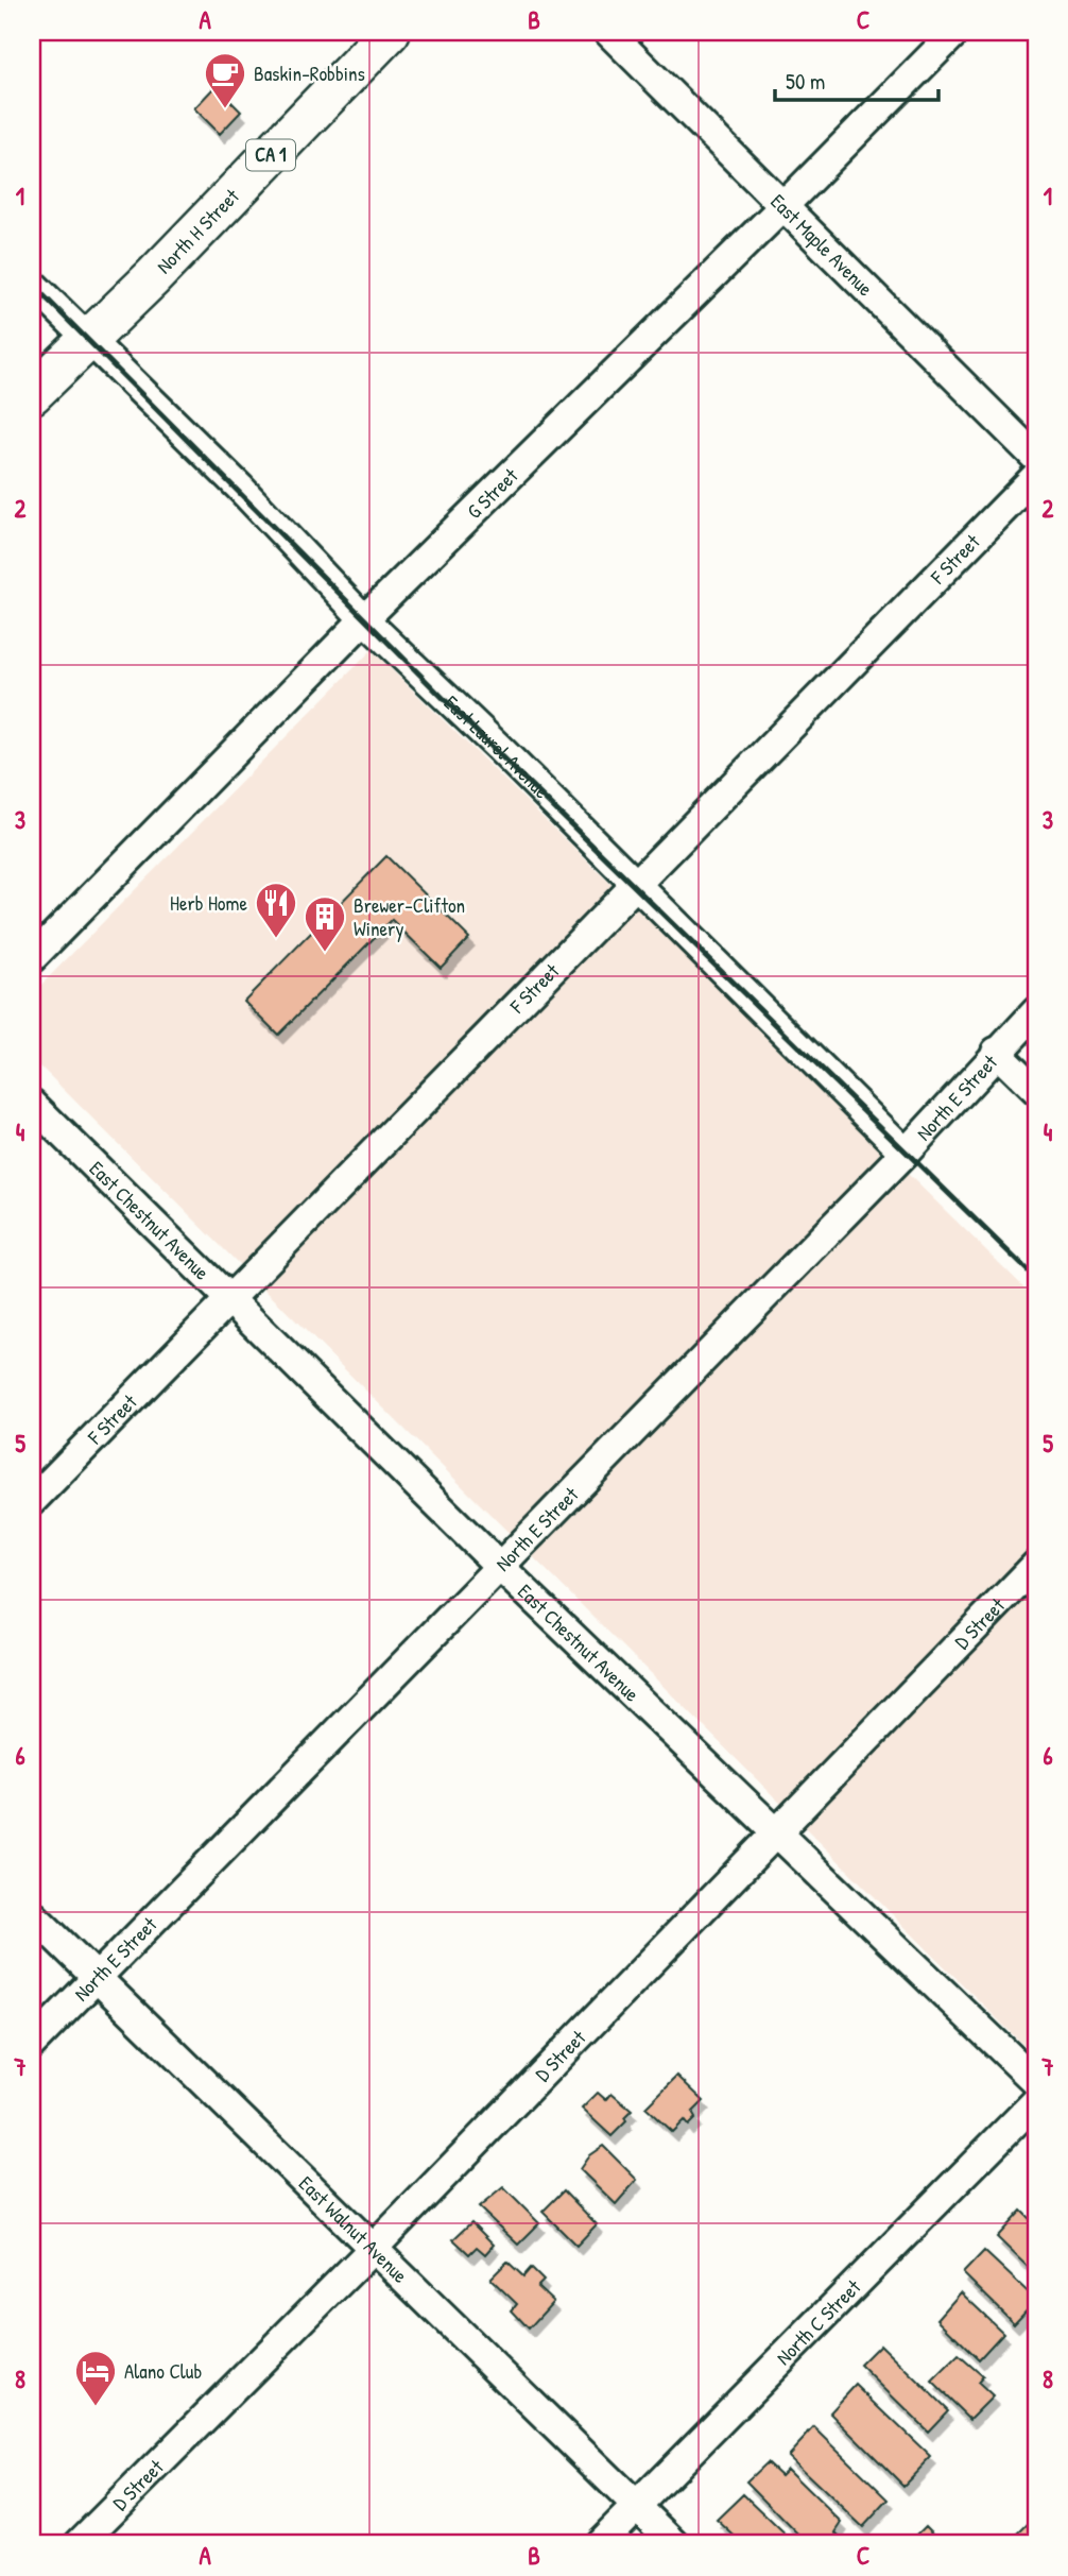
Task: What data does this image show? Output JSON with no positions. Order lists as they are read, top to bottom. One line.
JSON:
{"streets":{"highway":["CA 1","North H Street"],"street":["East Maple Avenue","G Street","F Street","East Laurel Avenue","North E Street","East Chestnut Avenue","D Street","East Walnut Avenue","North C Street"]},"crossings":[["North H Street","East Laurel Avenue"],["East Maple Avenue","G Street"],["G Street","East Laurel Avenue"],["F Street","East Laurel Avenue"],["F Street","East Chestnut Avenue"],["East Laurel Avenue","North E Street"],["North E Street","East Chestnut Avenue"],["North E Street","East Walnut Avenue"],["East Chestnut Avenue","D Street"],["D Street","East Walnut Avenue"],["East Walnut Avenue","North C Street"]],"places":{"cafe":["Baskin-Robbins"],"restaurant":["Herb Home"],"building":["Brewer-Clifton Winery"],"hotel":["Alano Club"]},"scale_bar":"50 m","grid":{"columns":["A","B","C"],"rows":["1","2","3","4","5","6","7","8"]}}
